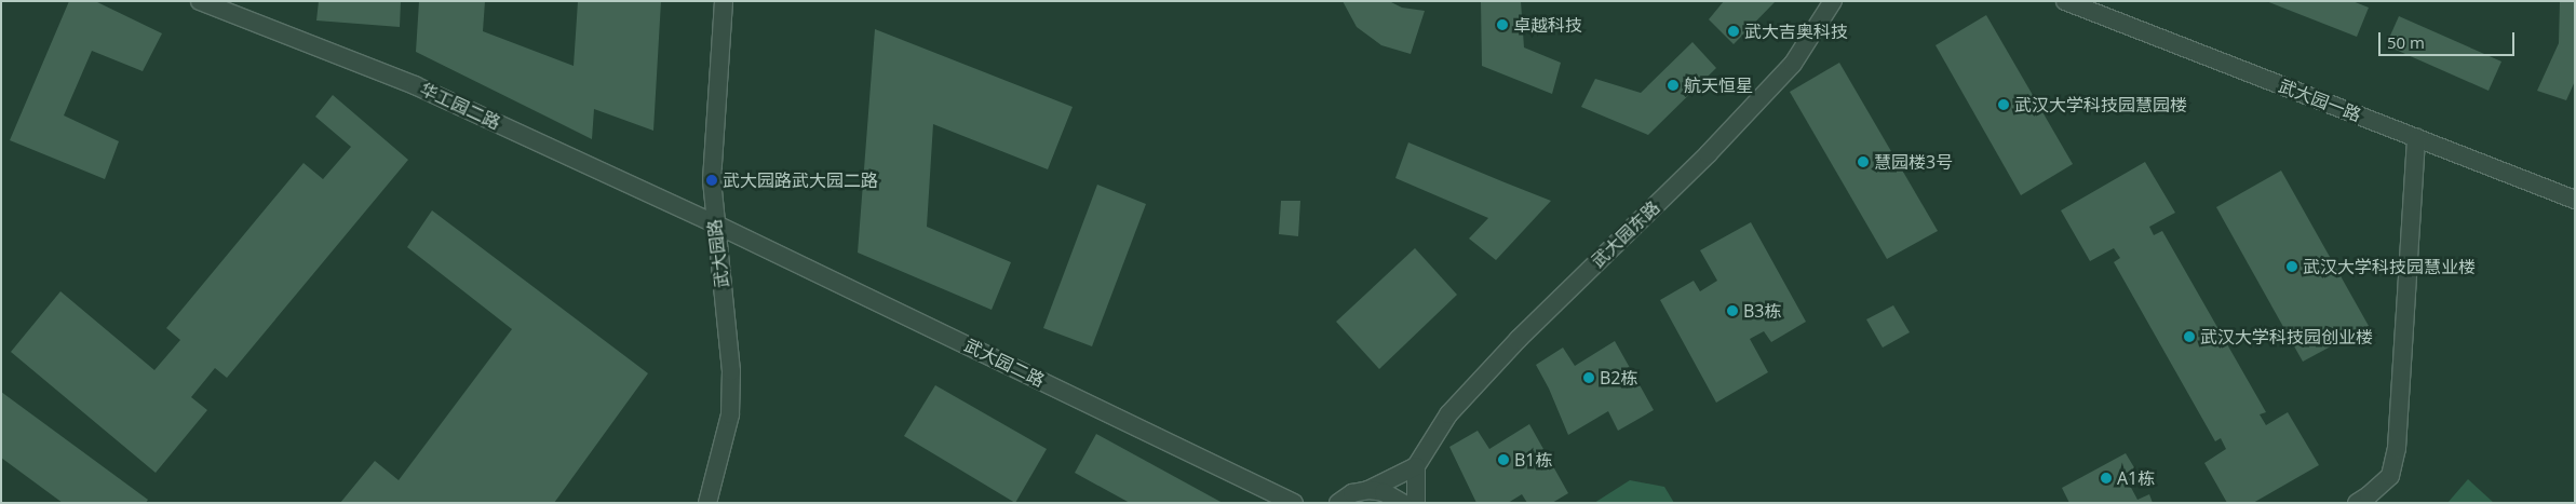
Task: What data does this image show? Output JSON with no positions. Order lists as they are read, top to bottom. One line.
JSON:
{"streets":{"street":["武大园一路","华工园二路","武大园东路","武大园路","武大园二路"]},"crossings":[["华工园二路","武大园路"],["华工园二路","武大园二路"],["武大园路","武大园二路"]],"places":["卓越科技","武大吉奥科技","航天恒星","武汉大学科技园慧园楼","慧园楼3号","武大园路武大园二路","武汉大学科技园慧业楼","B3栋","武汉大学科技园创业楼","B2栋","B1栋","A1栋"],"scale_bar":"50 m"}
